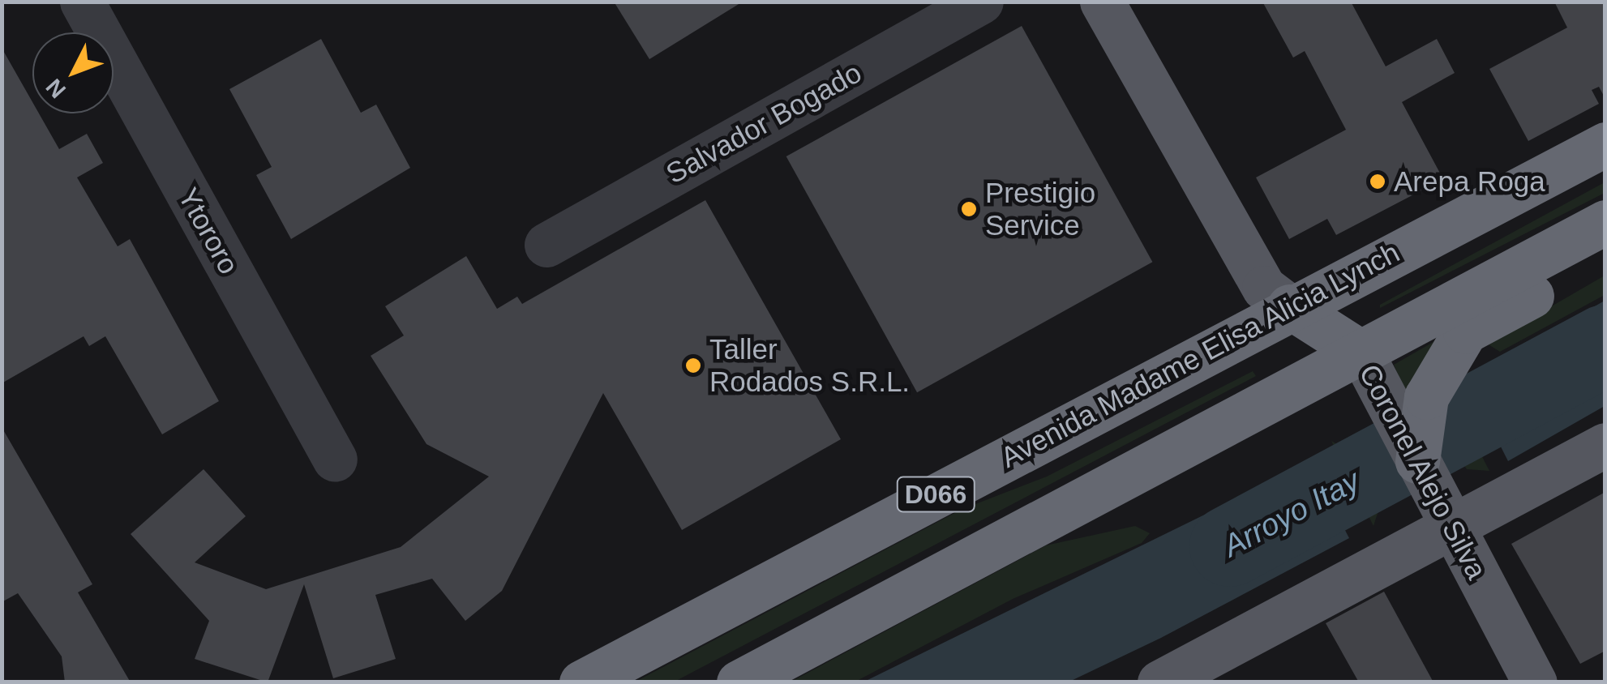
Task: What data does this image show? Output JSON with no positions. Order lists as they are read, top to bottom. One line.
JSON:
{"streets":{"highway":["Avenida Madame Elisa Alicia Lynch","Coronel Alejo Silva","D066"],"street":["Salvador Bogado","Ytororo"]},"crossings":[["Avenida Madame Elisa Alicia Lynch","Coronel Alejo Silva"],["Coronel Alejo Silva","D066"]],"water":["Arroyo Itay"],"places":["Arepa Roga","Prestigio Service","Taller Rodados S.R.L."],"north":"bottom left"}
